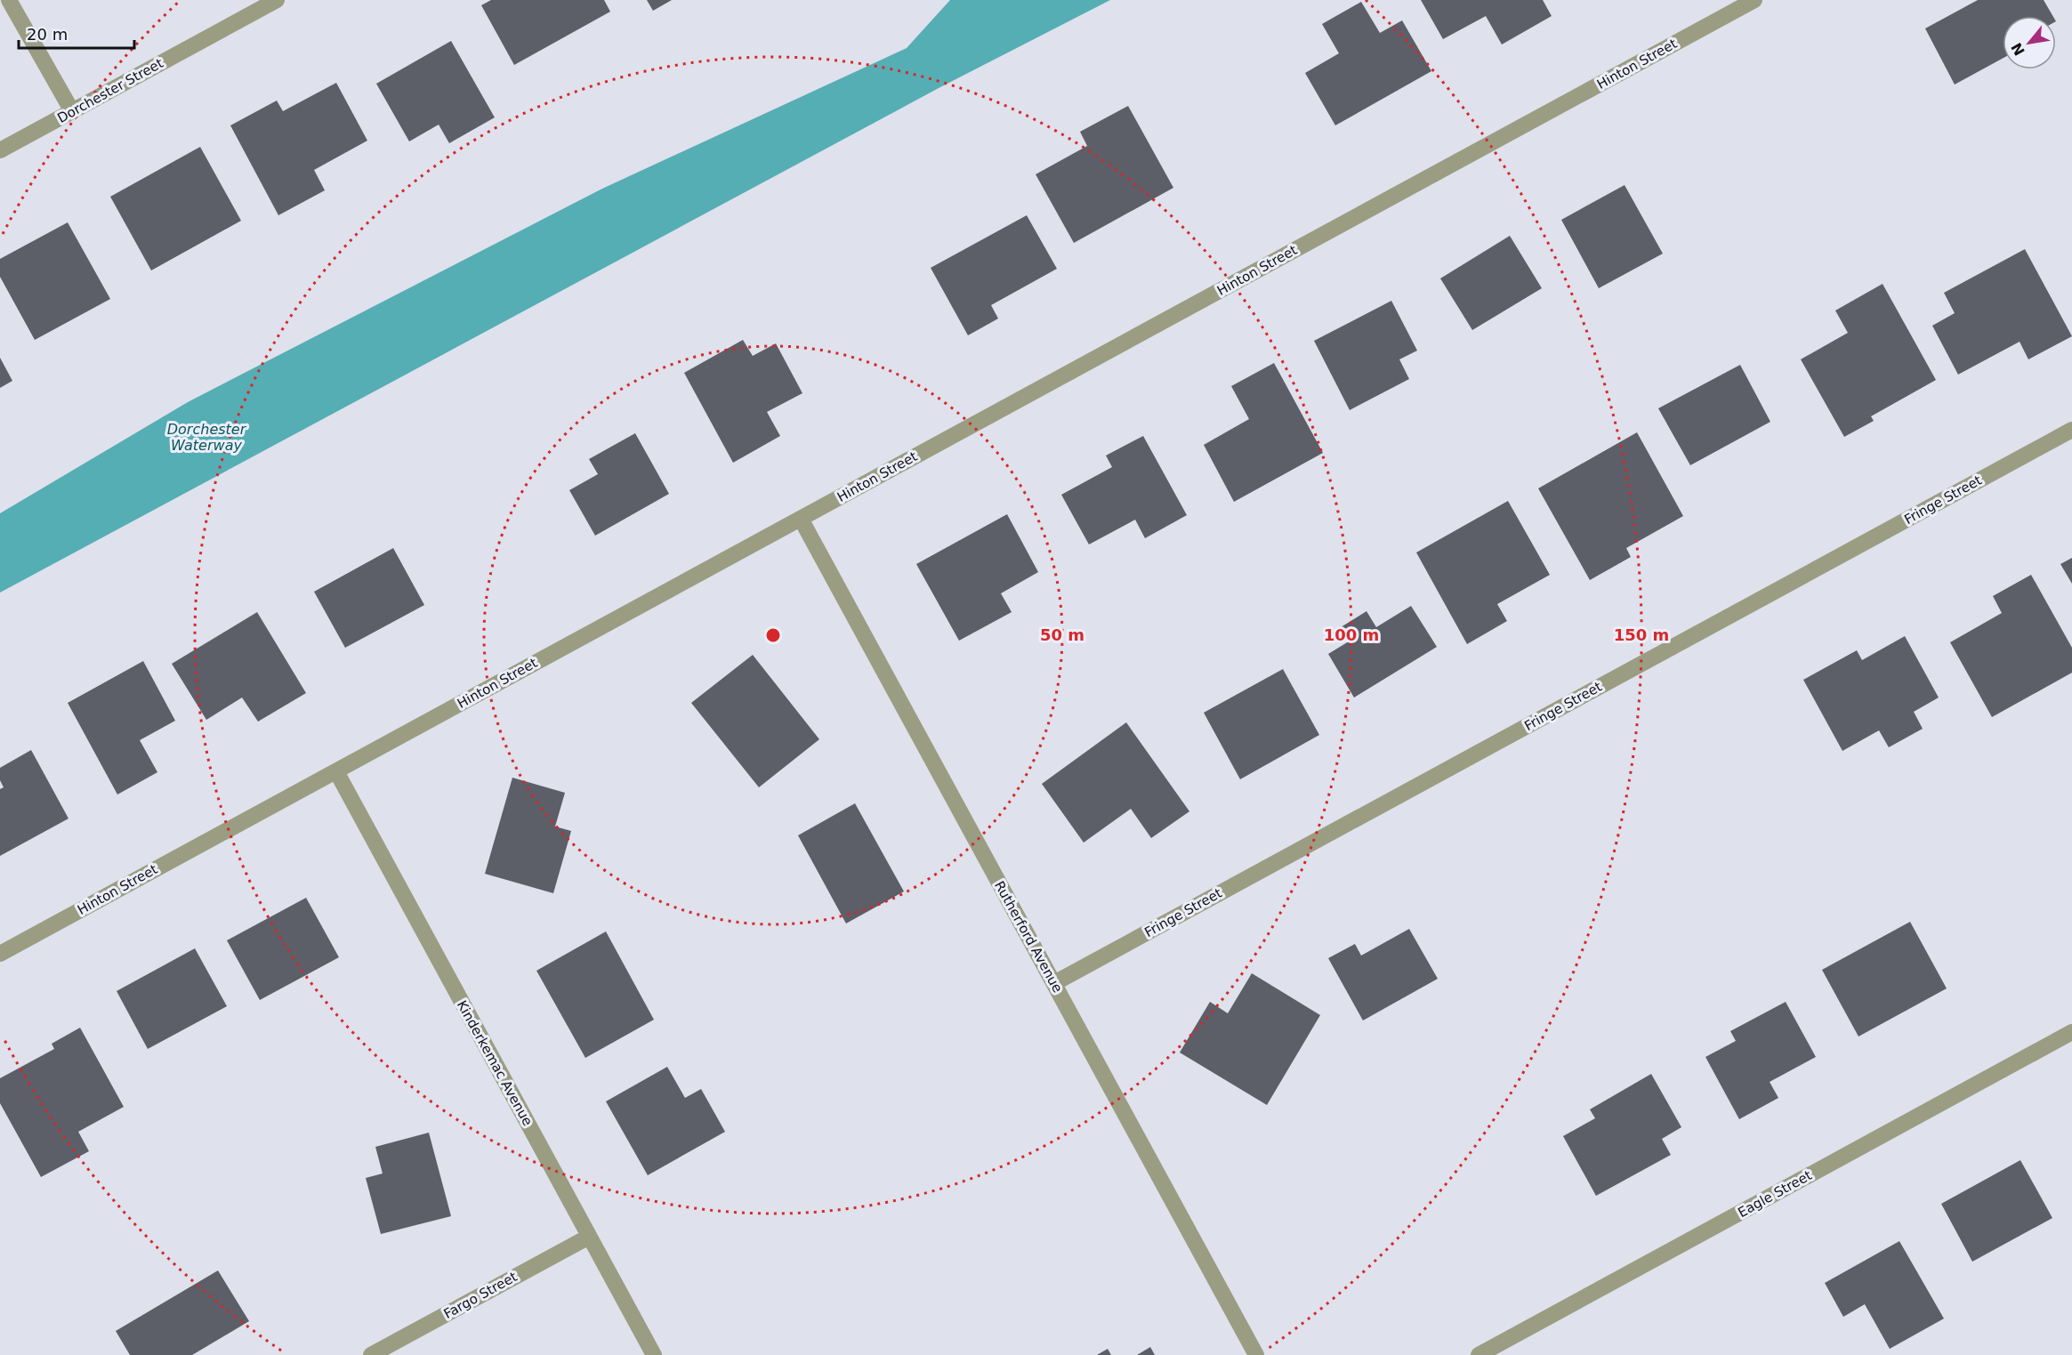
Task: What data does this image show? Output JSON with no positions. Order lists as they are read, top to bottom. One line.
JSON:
{"streets":{"street":["Hinton Street","Dorchester Street","Fringe Street","Rutherford Avenue","Kinderkemac Avenue","Eagle Street","Fargo Street"]},"crossings":[["Hinton Street","Rutherford Avenue"],["Hinton Street","Kinderkemac Avenue"],["Fringe Street","Rutherford Avenue"],["Kinderkemac Avenue","Fargo Street"]],"water":["Dorchester Waterway"],"scale_bar":"20 m","north":"bottom left","rings":["50 m","100 m","150 m"]}
